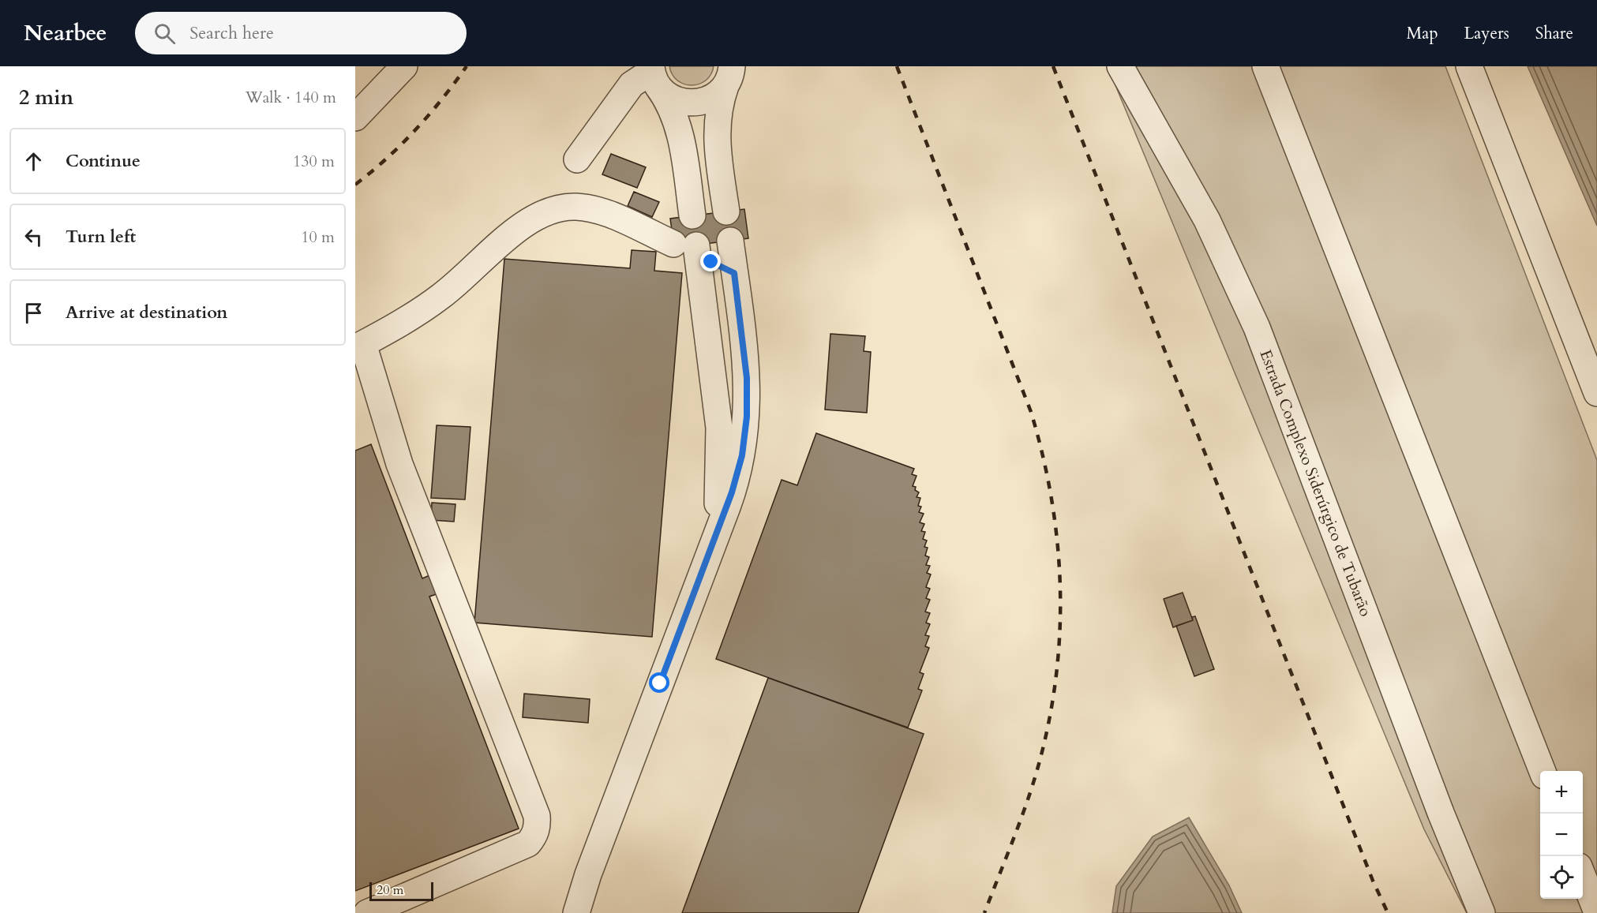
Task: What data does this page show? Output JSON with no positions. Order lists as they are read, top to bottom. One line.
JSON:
{"streets":{"lane":["Estrada Complexo Siderúrgico de Tubarão"]},"scale_bar":"20 m","page":{"header":"Nearbee","search":"Search here","nav":["Map","Layers","Share"],"heading":["2 min","Walk · 140 m"],"list":[["Continue","130 m"],["Turn left","10 m"],"Arrive at destination"],"map_buttons":["+","−"],"scale":"20 m"}}
